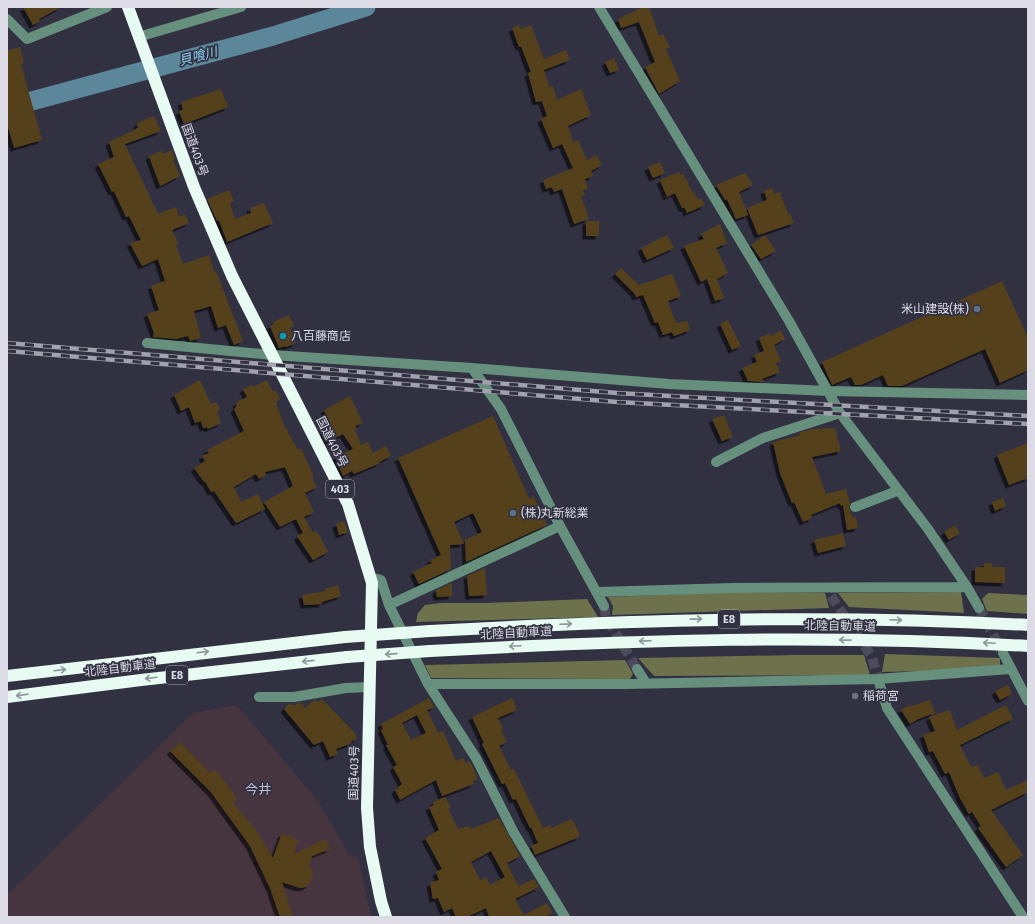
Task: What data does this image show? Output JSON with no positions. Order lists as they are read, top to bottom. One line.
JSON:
{"streets":{"highway":["国道403号","403","E8","北陸自動車道"]},"districts":["今井"],"water":["貝喰川"],"places":["米山建設(株)","八百藤商店","(株)丸新総業","稲荷宮"]}
